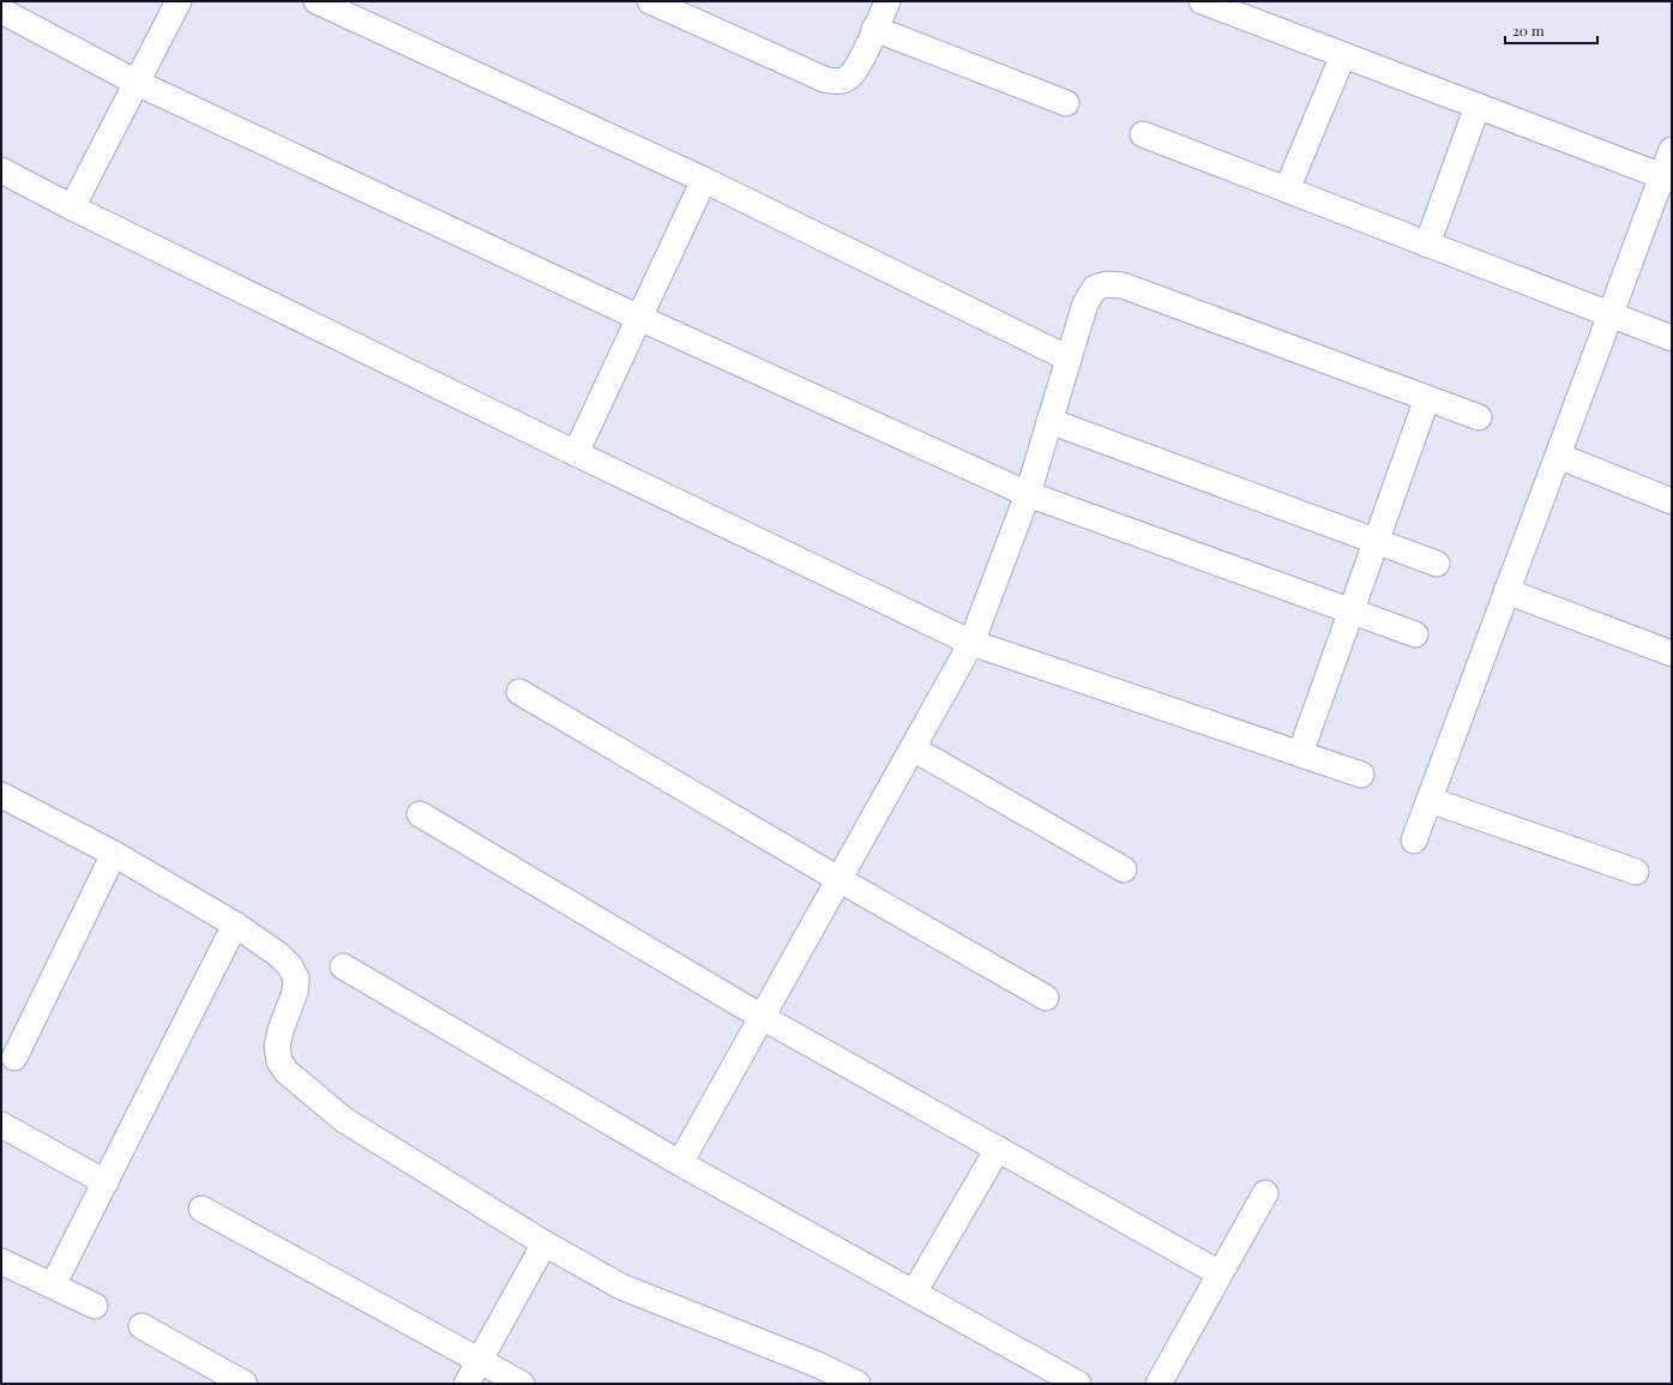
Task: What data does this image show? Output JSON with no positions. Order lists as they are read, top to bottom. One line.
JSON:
{"scale_bar":"20 m"}
